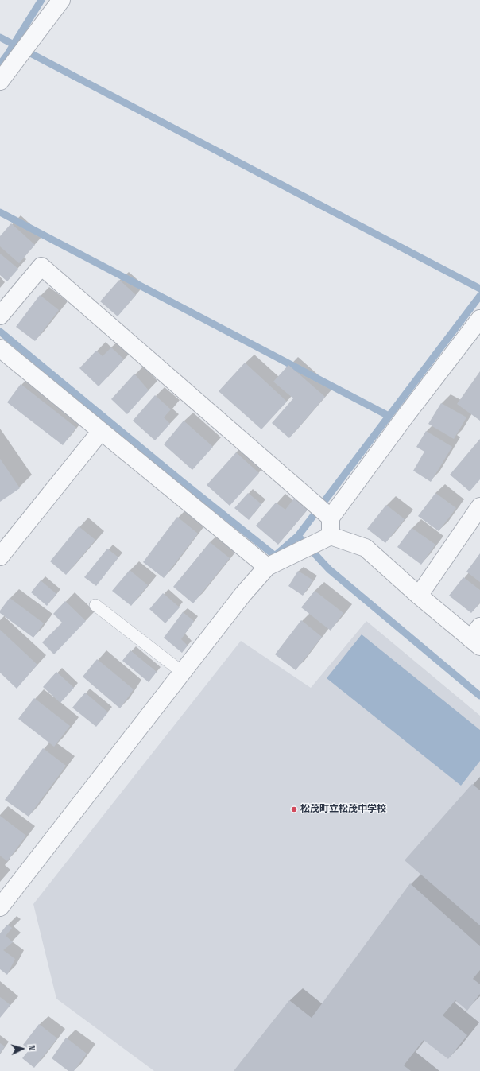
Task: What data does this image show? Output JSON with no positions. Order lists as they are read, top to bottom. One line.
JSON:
{"places":["松茂町立松茂中学校"],"north":"right"}
